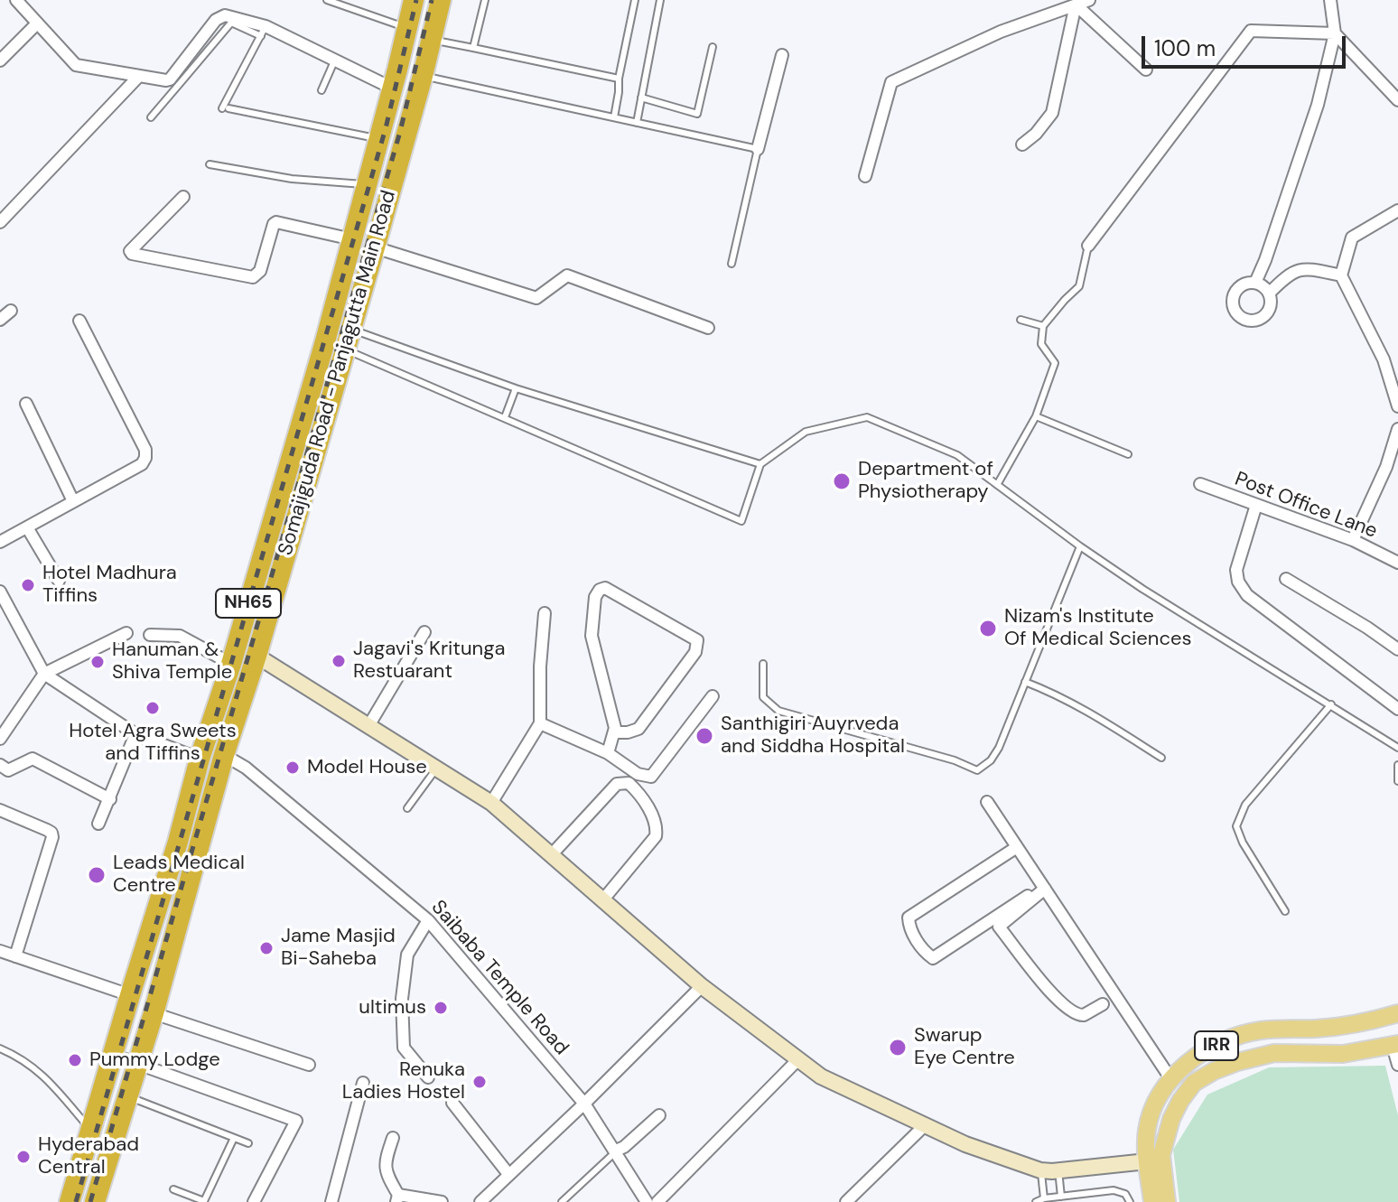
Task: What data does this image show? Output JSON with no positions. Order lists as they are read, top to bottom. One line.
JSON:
{"streets":{"highway":["Somajiguda Road - Panjagutta Main Road","NH65"],"main road":["IRR"],"street":["Post Office Lane","Saibaba Temple Road"]},"crossings":[["Somajiguda Road - Panjagutta Main Road","Saibaba Temple Road"]],"places":["Department of Physiotherapy","Hotel Madhura Tiffins","Nizam's Institute Of Medical Sciences","Jagavi's Kritunga Restuarant","Hanuman & Shiva Temple","Hotel Agra Sweets and Tiffins","Santhigiri Auyrveda and Siddha Hospital","Model House","Leads Medical Centre","Jame Masjid Bi-Saheba","ultimus","Swarup Eye Centre","Pummy Lodge","Renuka Ladies Hostel","Hyderabad Central"],"scale_bar":"100 m"}
